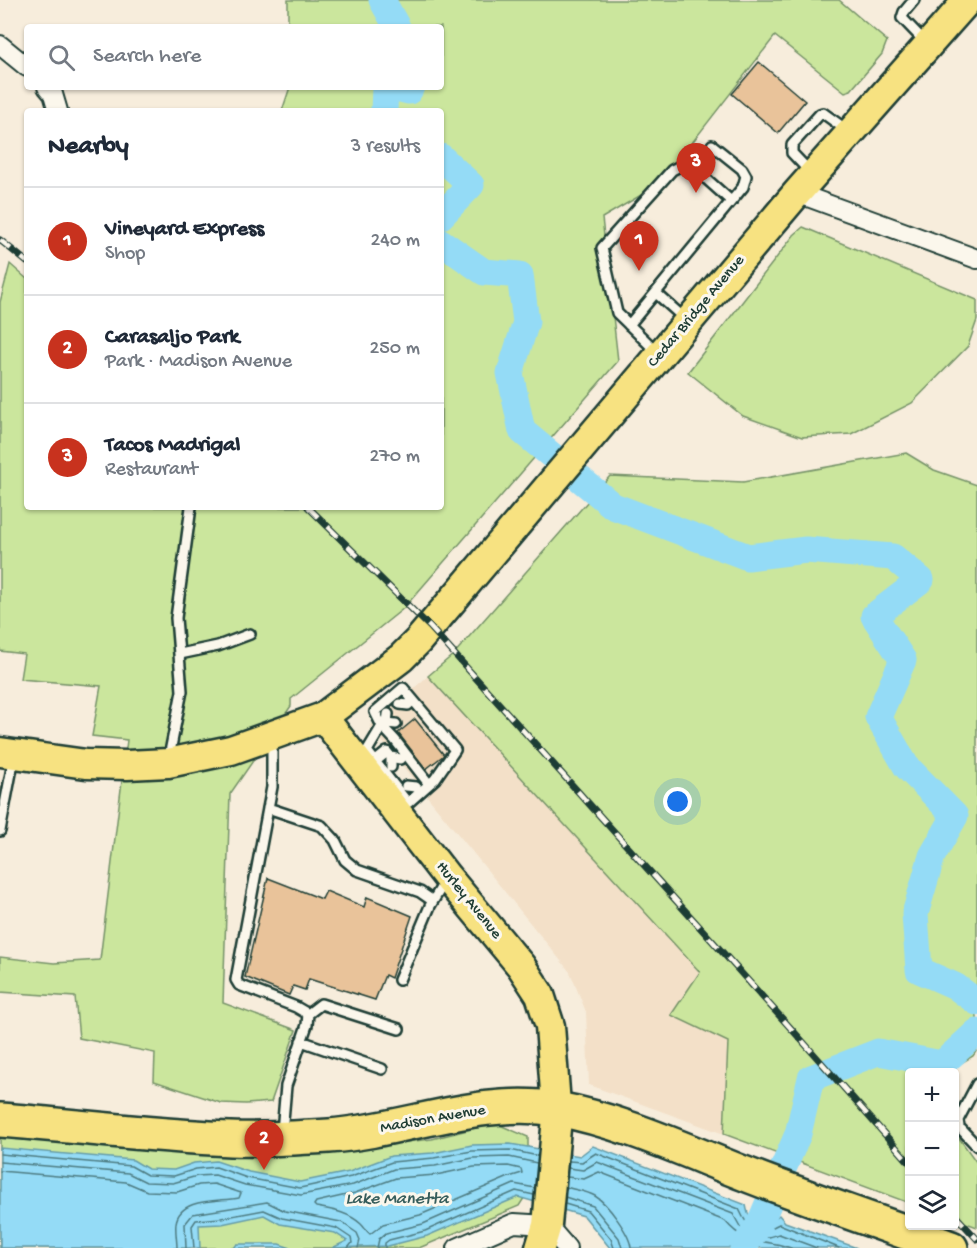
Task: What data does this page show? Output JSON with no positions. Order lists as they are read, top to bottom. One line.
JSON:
{"streets":{"highway":["Madison Avenue"],"main road":["Cedar Bridge Avenue","Hurley Avenue"]},"crossings":[["Cedar Bridge Avenue","Hurley Avenue"],["Hurley Avenue","Madison Avenue"]],"water":["Lake Manetta"],"page":{"search":"Search here","heading":["Nearby","3 results"],"pins":["3","1","2"],"list":[{"mark":"1","name":"Vineyard Express","note":"Shop","value":"240 m"},{"mark":"2","name":"Carasaljo Park","note":"Park · Madison Avenue","value":"250 m"},{"mark":"3","name":"Tacos Madrigal","note":"Restaurant","value":"270 m"}],"map_buttons":["+","−"]}}
